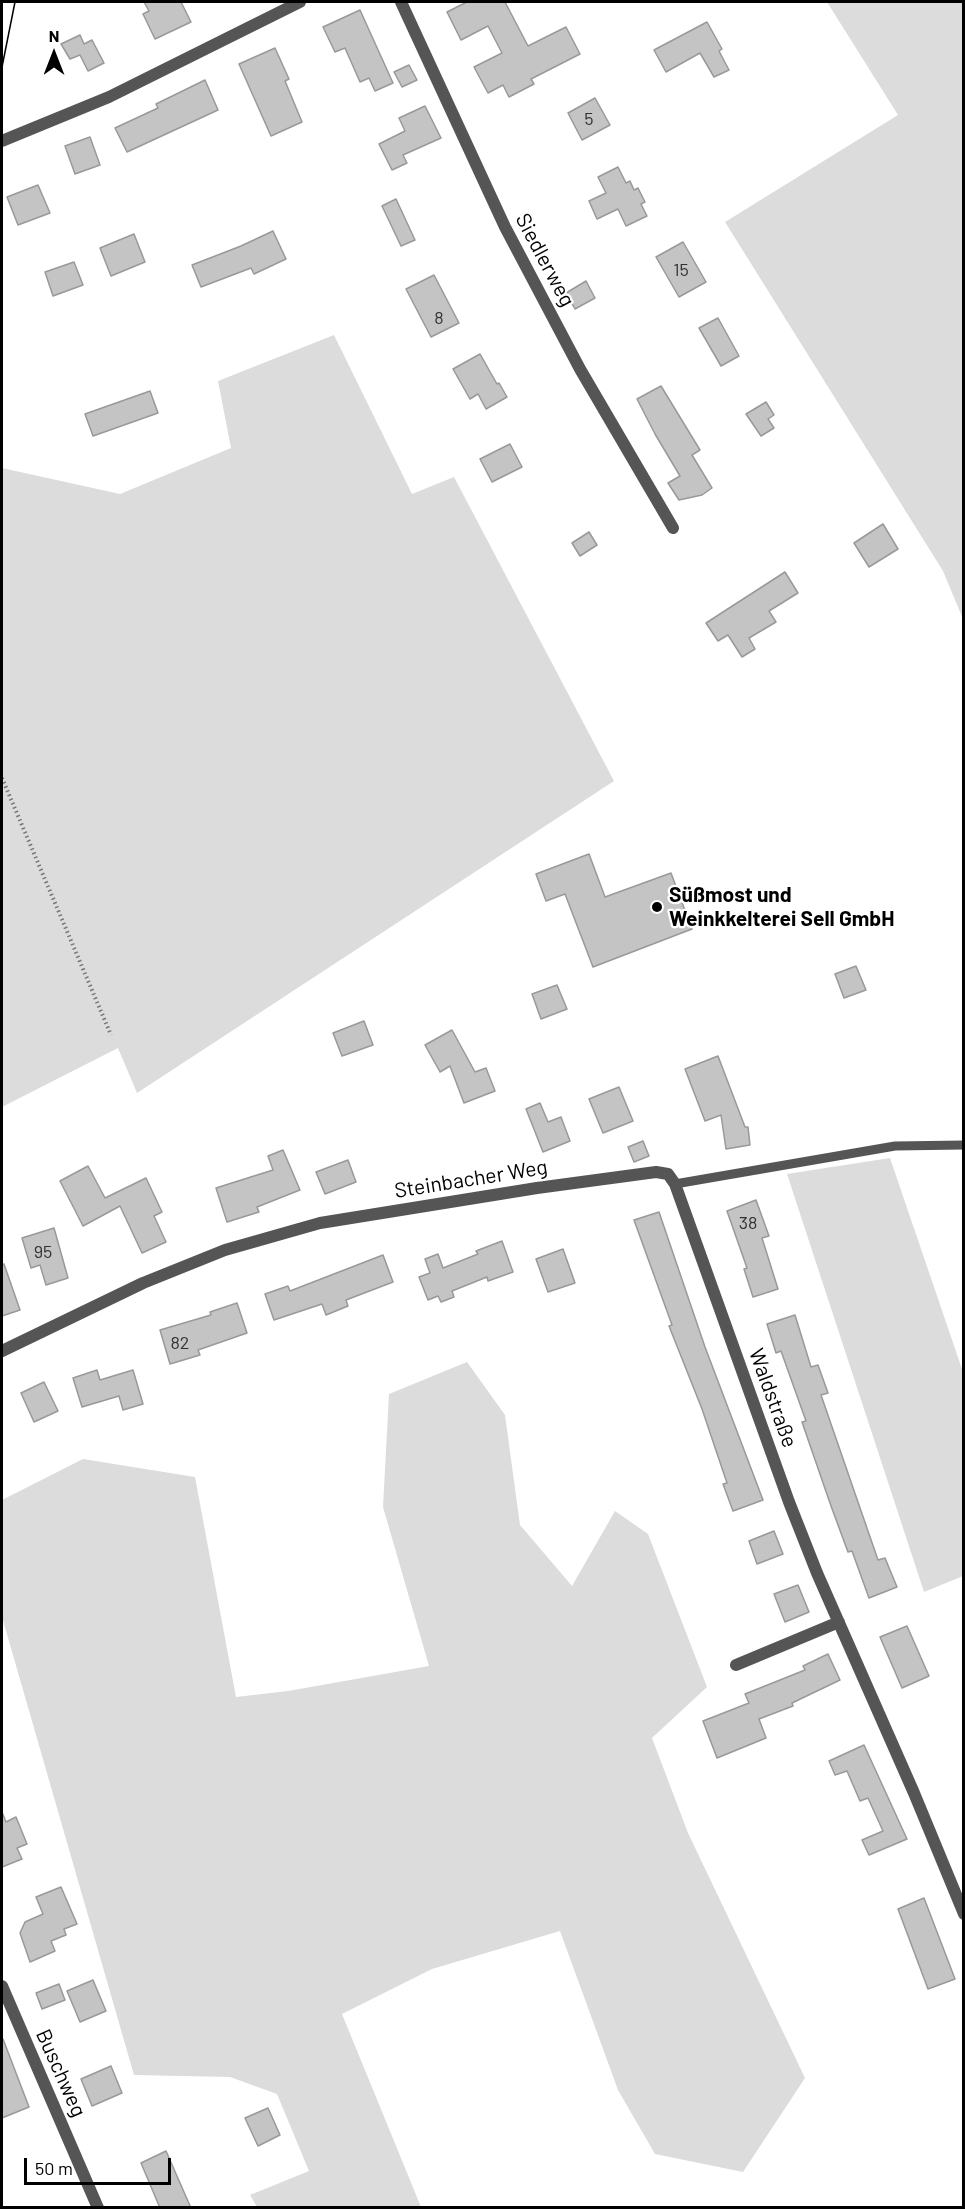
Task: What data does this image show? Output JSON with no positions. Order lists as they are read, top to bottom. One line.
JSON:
{"streets":{"street":["Siedlerweg","Steinbacher Weg","Waldstraße","Buschweg"]},"crossings":[["Steinbacher Weg","Waldstraße"]],"places":["Süßmost und Weinkkelterei Sell GmbH"],"house_numbers":["5","15","8","38","95","82"],"scale_bar":"50 m","north":"top"}
